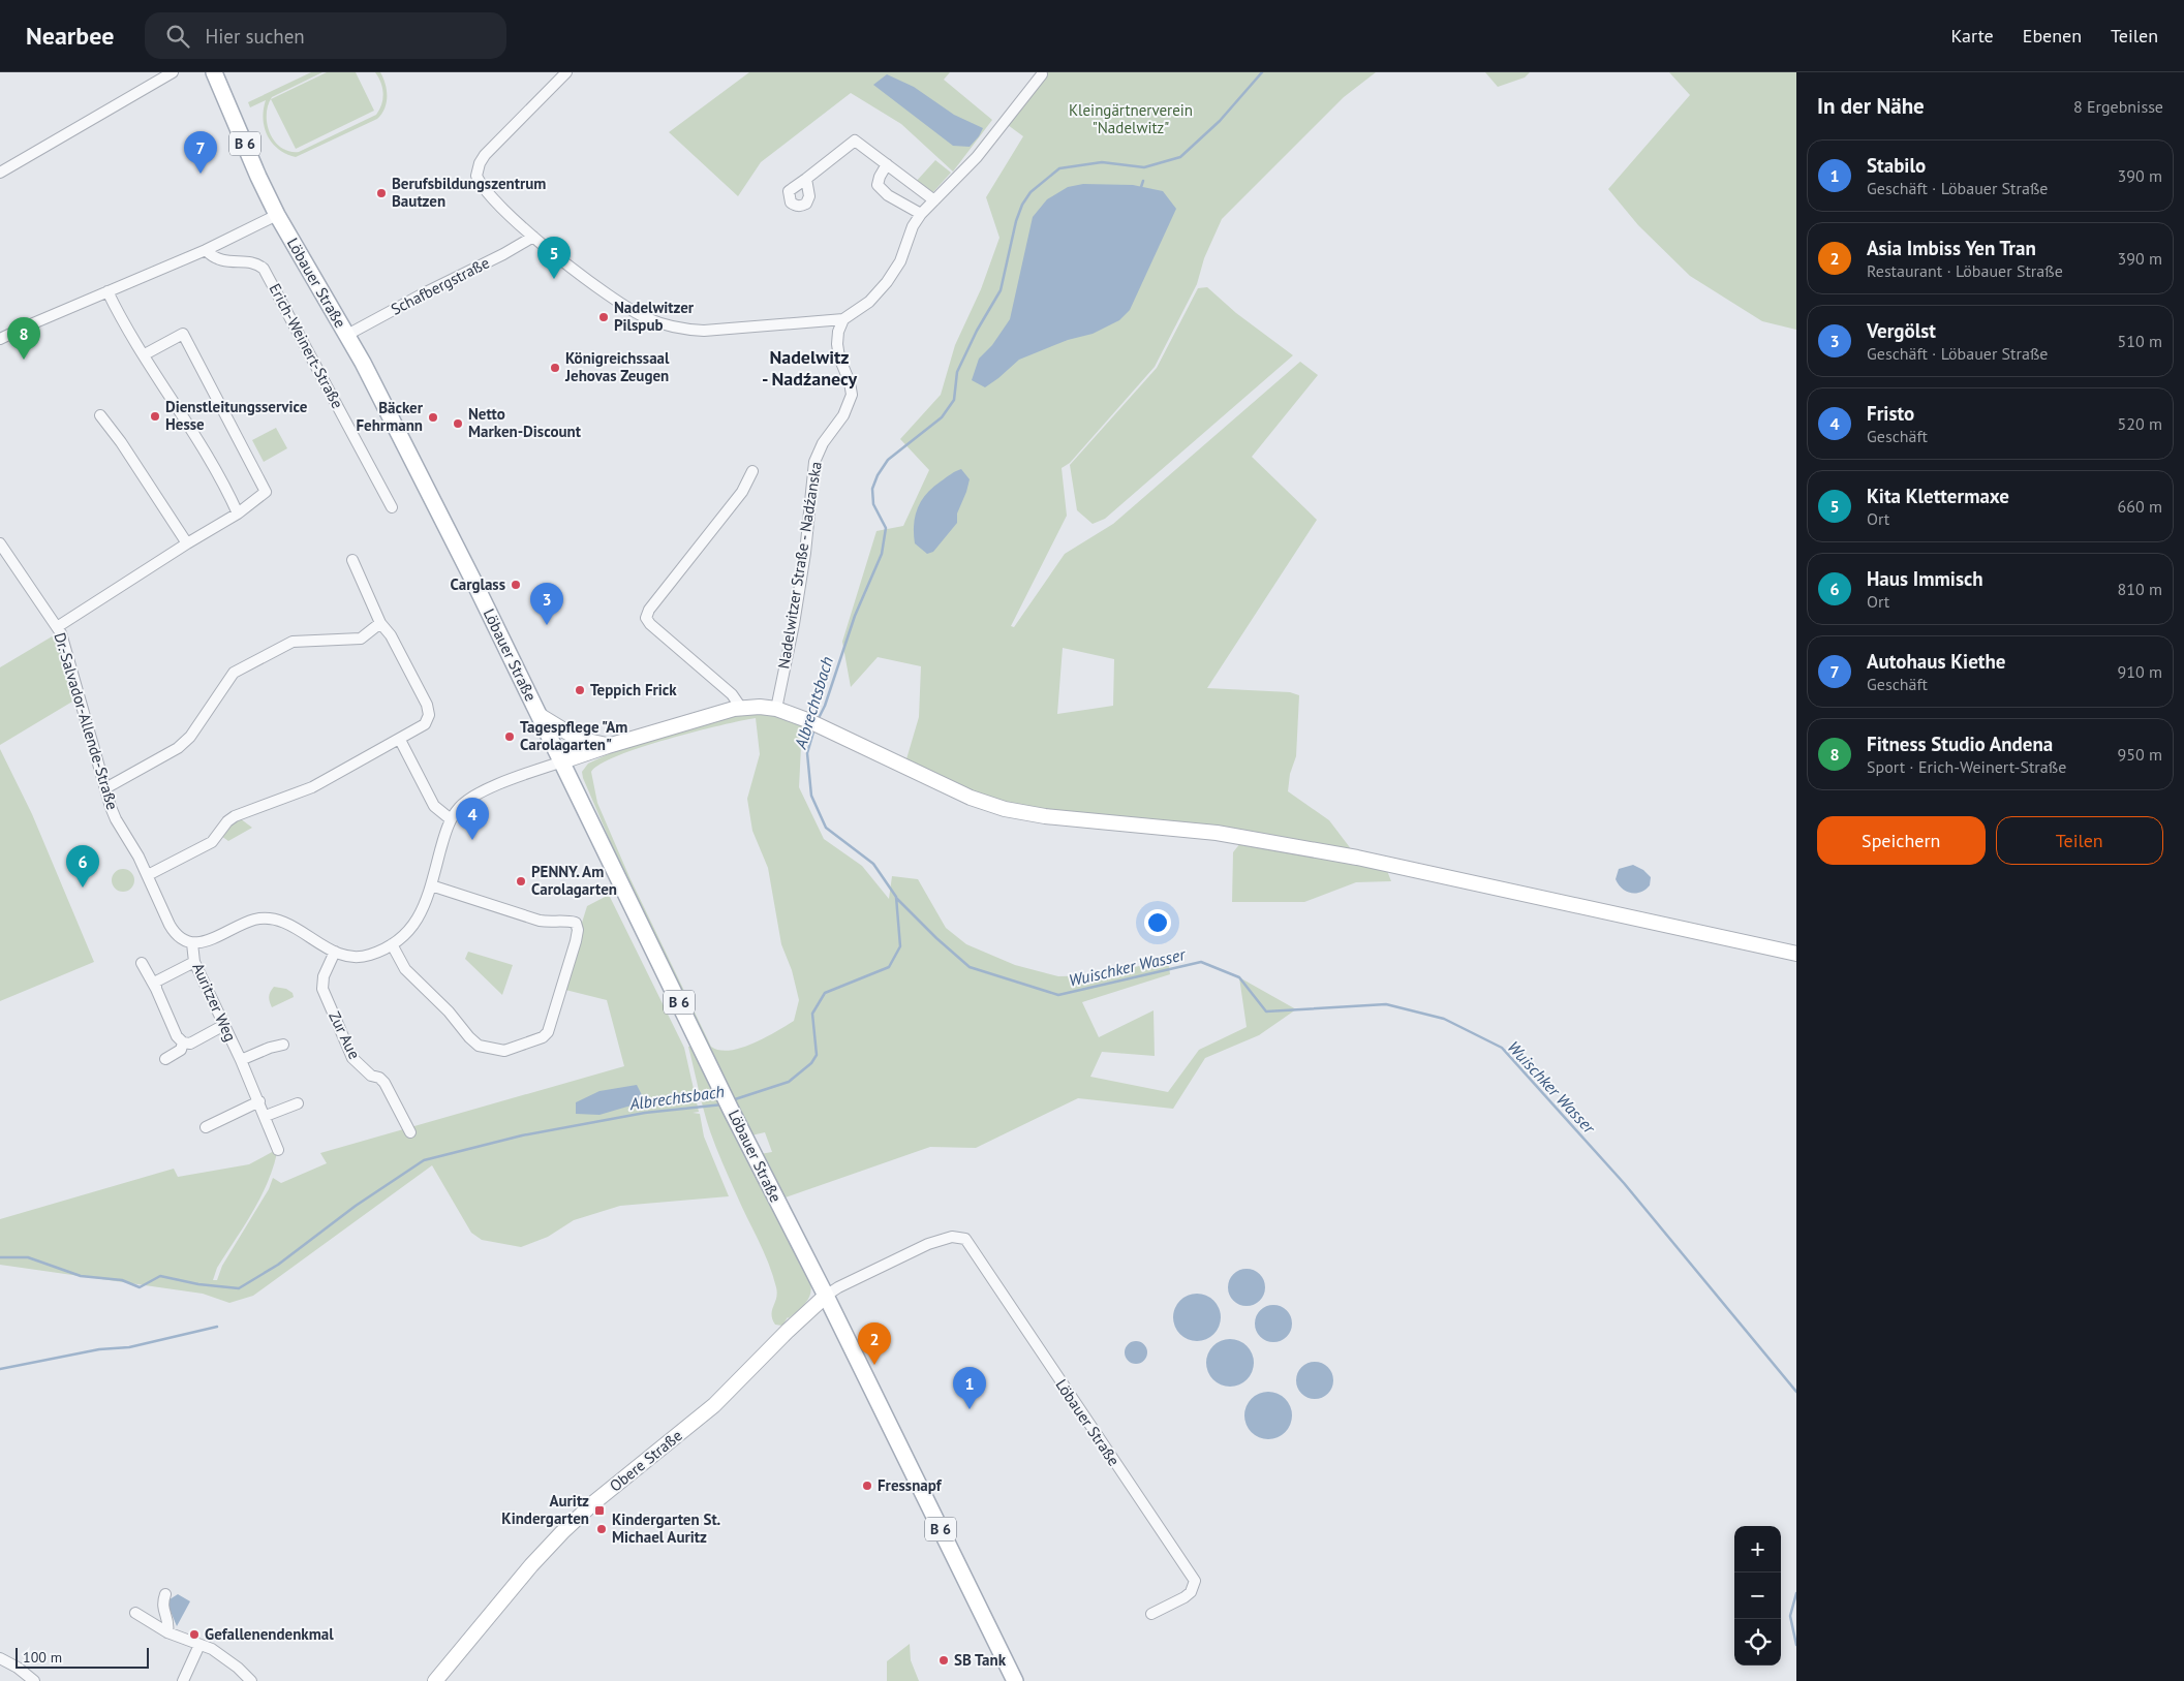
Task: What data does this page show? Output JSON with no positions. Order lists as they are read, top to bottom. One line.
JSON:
{"streets":{"main road":["B 6","Löbauer Straße","Obere Straße"],"street":["Schafbergstraße","Erich-Weinert-Straße","Nadelwitzer Straße - Nadźanska","Dr.-Salvador-Allende-Straße","Auritzer Weg","Zur Aue"]},"crossings":[["B 6","Löbauer Straße"],["Löbauer Straße","Schafbergstraße"],["Löbauer Straße","Obere Straße"],["Dr.-Salvador-Allende-Straße","Auritzer Weg"]],"districts":["Nadelwitz - Nadźanecy"],"water":["Albrechtsbach","Wuischker Wasser"],"parks":["Kleingärtnerverein \"Nadelwitz\""],"places":{"other":["Berufsbildungszentrum Bautzen","Nadelwitzer Pilspub","Königreichssaal Jehovas Zeugen","Dienstleitungsservice Hesse","Bäcker Fehrmann","Netto Marken-Discount","Carglass","Teppich Frick","Tagespflege \"Am Carolagarten\"","PENNY. Am Carolagarten","Fressnapf","Kindergarten St. Michael Auritz","Gefallenendenkmal","SB Tank"],"transit":["Auritz Kindergarten"]},"scale_bar":"100 m","page":{"header":"Nearbee","search":"Hier suchen","nav":["Karte","Ebenen","Teilen"],"heading":["In der Nähe","8 Ergebnisse"],"pins":["7","5","8","3","4","6","2","1"],"list":[{"mark":"1","name":"Stabilo","note":"Geschäft · Löbauer Straße","value":"390 m"},{"mark":"2","name":"Asia Imbiss Yen Tran","note":"Restaurant · Löbauer Straße","value":"390 m"},{"mark":"3","name":"Vergölst","note":"Geschäft · Löbauer Straße","value":"510 m"},{"mark":"4","name":"Fristo","note":"Geschäft","value":"520 m"},{"mark":"5","name":"Kita Klettermaxe","note":"Ort","value":"660 m"},{"mark":"6","name":"Haus Immisch","note":"Ort","value":"810 m"},{"mark":"7","name":"Autohaus Kiethe","note":"Geschäft","value":"910 m"},{"mark":"8","name":"Fitness Studio Andena","note":"Sport · Erich-Weinert-Straße","value":"950 m"}],"buttons":["Speichern","Teilen"],"map_buttons":["+","−"],"scale":"100 m"}}
